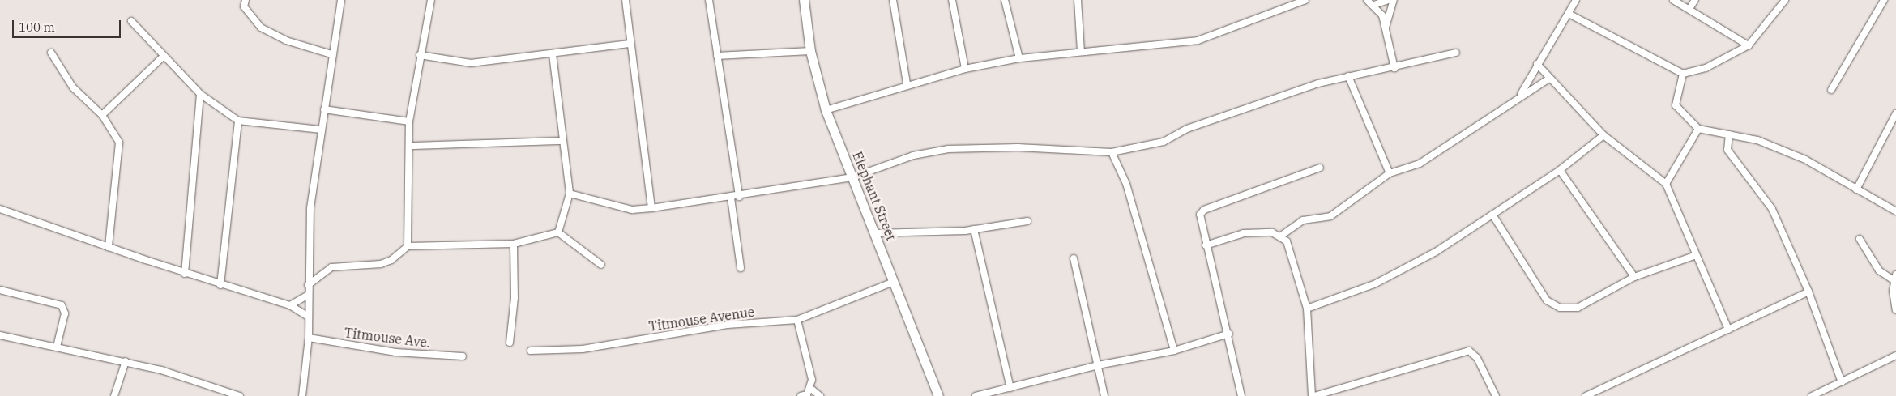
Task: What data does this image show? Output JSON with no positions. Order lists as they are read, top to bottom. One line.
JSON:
{"streets":{"main road":["Elephant Street"],"street":["Titmouse Avenue","Titmouse Ave."]},"crossings":[["Elephant Street","Titmouse Avenue"]],"scale_bar":"100 m"}
